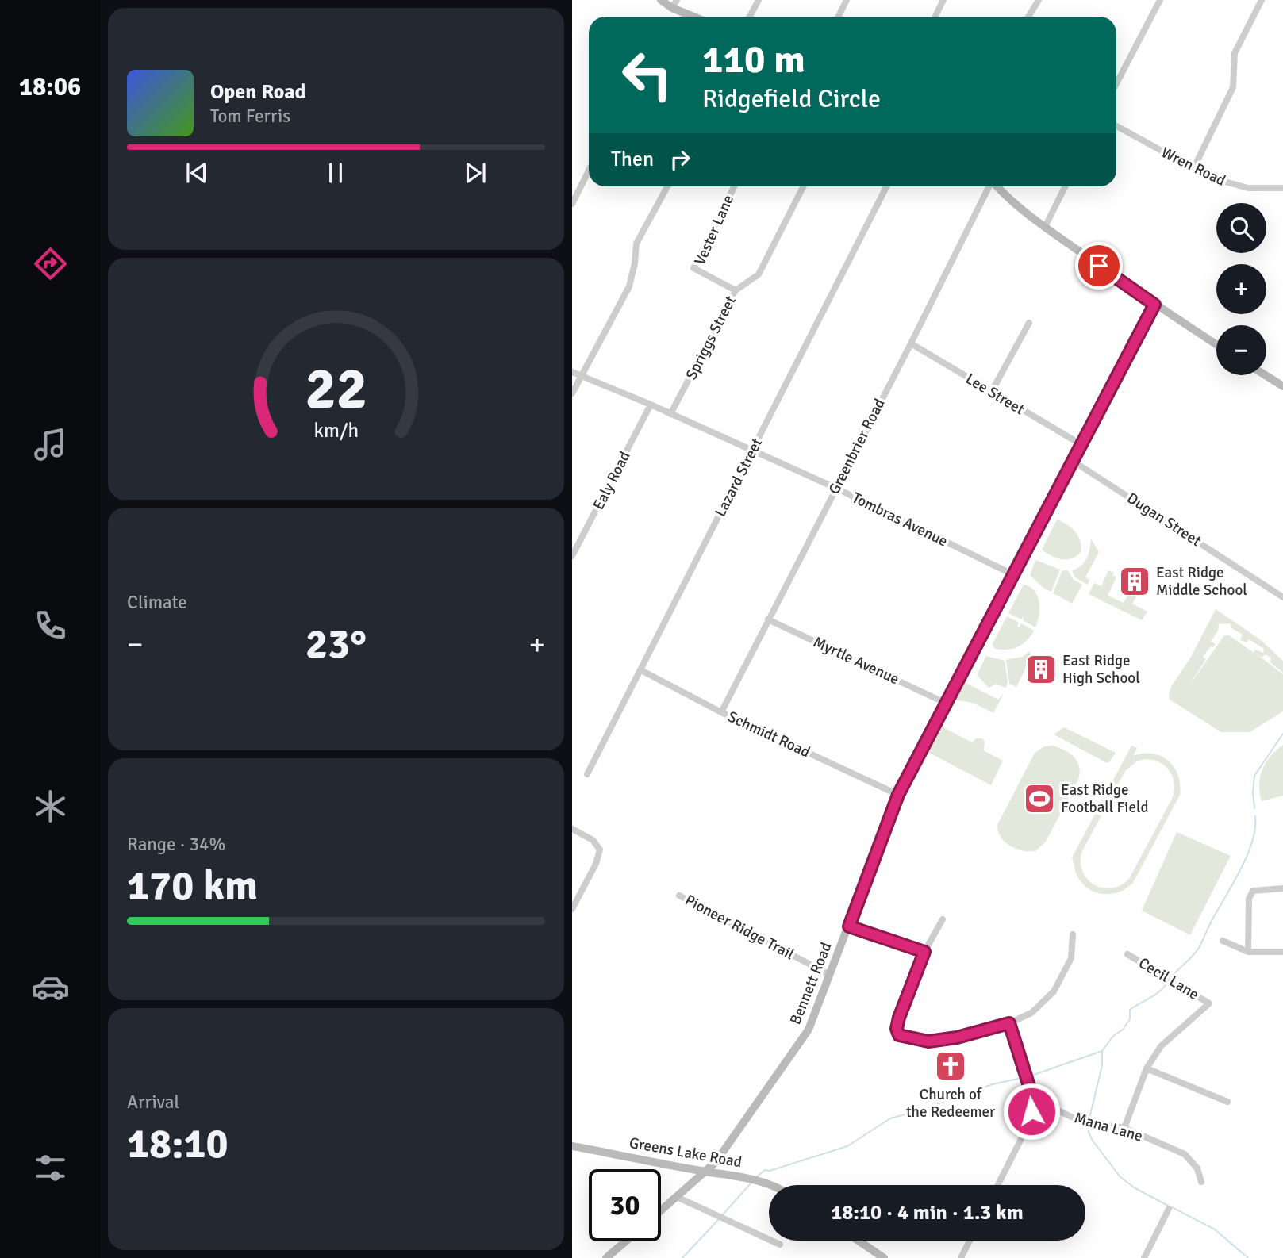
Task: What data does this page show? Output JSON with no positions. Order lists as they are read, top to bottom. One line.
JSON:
{"streets":{"street":["Wren Road","Vester Lane","Spriggs Street","Lee Street","Greenbrier Road","Lazard Street","Ealy Road","Tombras Avenue","Dugan Street","Myrtle Avenue","Schmidt Road","Pioneer Ridge Trail","Cecil Lane","Bennett Road","Mana Lane","Greens Lake Road"]},"crossings":[["Vester Lane","Spriggs Street"],["Spriggs Street","Tombras Avenue"],["Lee Street","Greenbrier Road"],["Lee Street","Bennett Road"],["Greenbrier Road","Tombras Avenue"],["Greenbrier Road","Myrtle Avenue"],["Greenbrier Road","Schmidt Road"],["Lazard Street","Tombras Avenue"],["Lazard Street","Schmidt Road"],["Ealy Road","Tombras Avenue"],["Tombras Avenue","Bennett Road"],["Dugan Street","Bennett Road"],["Myrtle Avenue","Bennett Road"],["Schmidt Road","Bennett Road"],["Pioneer Ridge Trail","Bennett Road"],["Bennett Road","Greens Lake Road"]],"places":{"building":["East Ridge Middle School","East Ridge High School"],"sports":["East Ridge Football Field"],"church":["Church of the Redeemer"]},"page":{"tabs":"18:06","turn":["110 m","Ridgefield Circle"],"song":["Open Road","Tom Ferris"],"then":"Then","map_buttons":["+","−"],"tile":["Climate",["Range · 34%","170 km"],["Arrival","18:10"]],"heat":["−","23°","+"],"limit":"30","trip":"18:10 · 4 min · 1.3 km","gauge":["22","km/h"]}}
